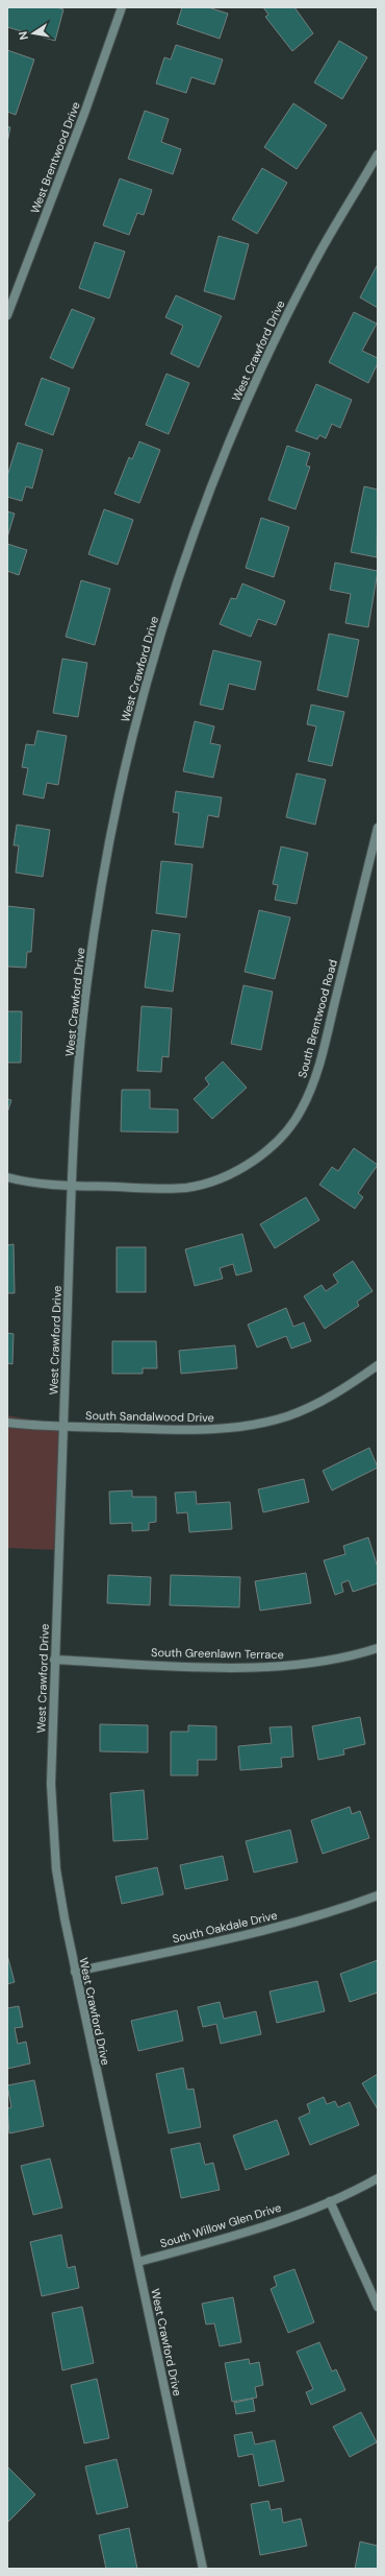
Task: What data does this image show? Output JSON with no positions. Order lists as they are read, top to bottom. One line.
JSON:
{"streets":{"street":["West Brentwood Drive","West Crawford Drive","South Brentwood Road","South Sandalwood Drive","South Greenlawn Terrace","South Oakdale Drive","South Willow Glen Drive"]},"crossings":[["West Crawford Drive","South Brentwood Road"],["West Crawford Drive","South Sandalwood Drive"],["West Crawford Drive","South Greenlawn Terrace"],["West Crawford Drive","South Oakdale Drive"],["West Crawford Drive","South Willow Glen Drive"]],"north":"left"}
